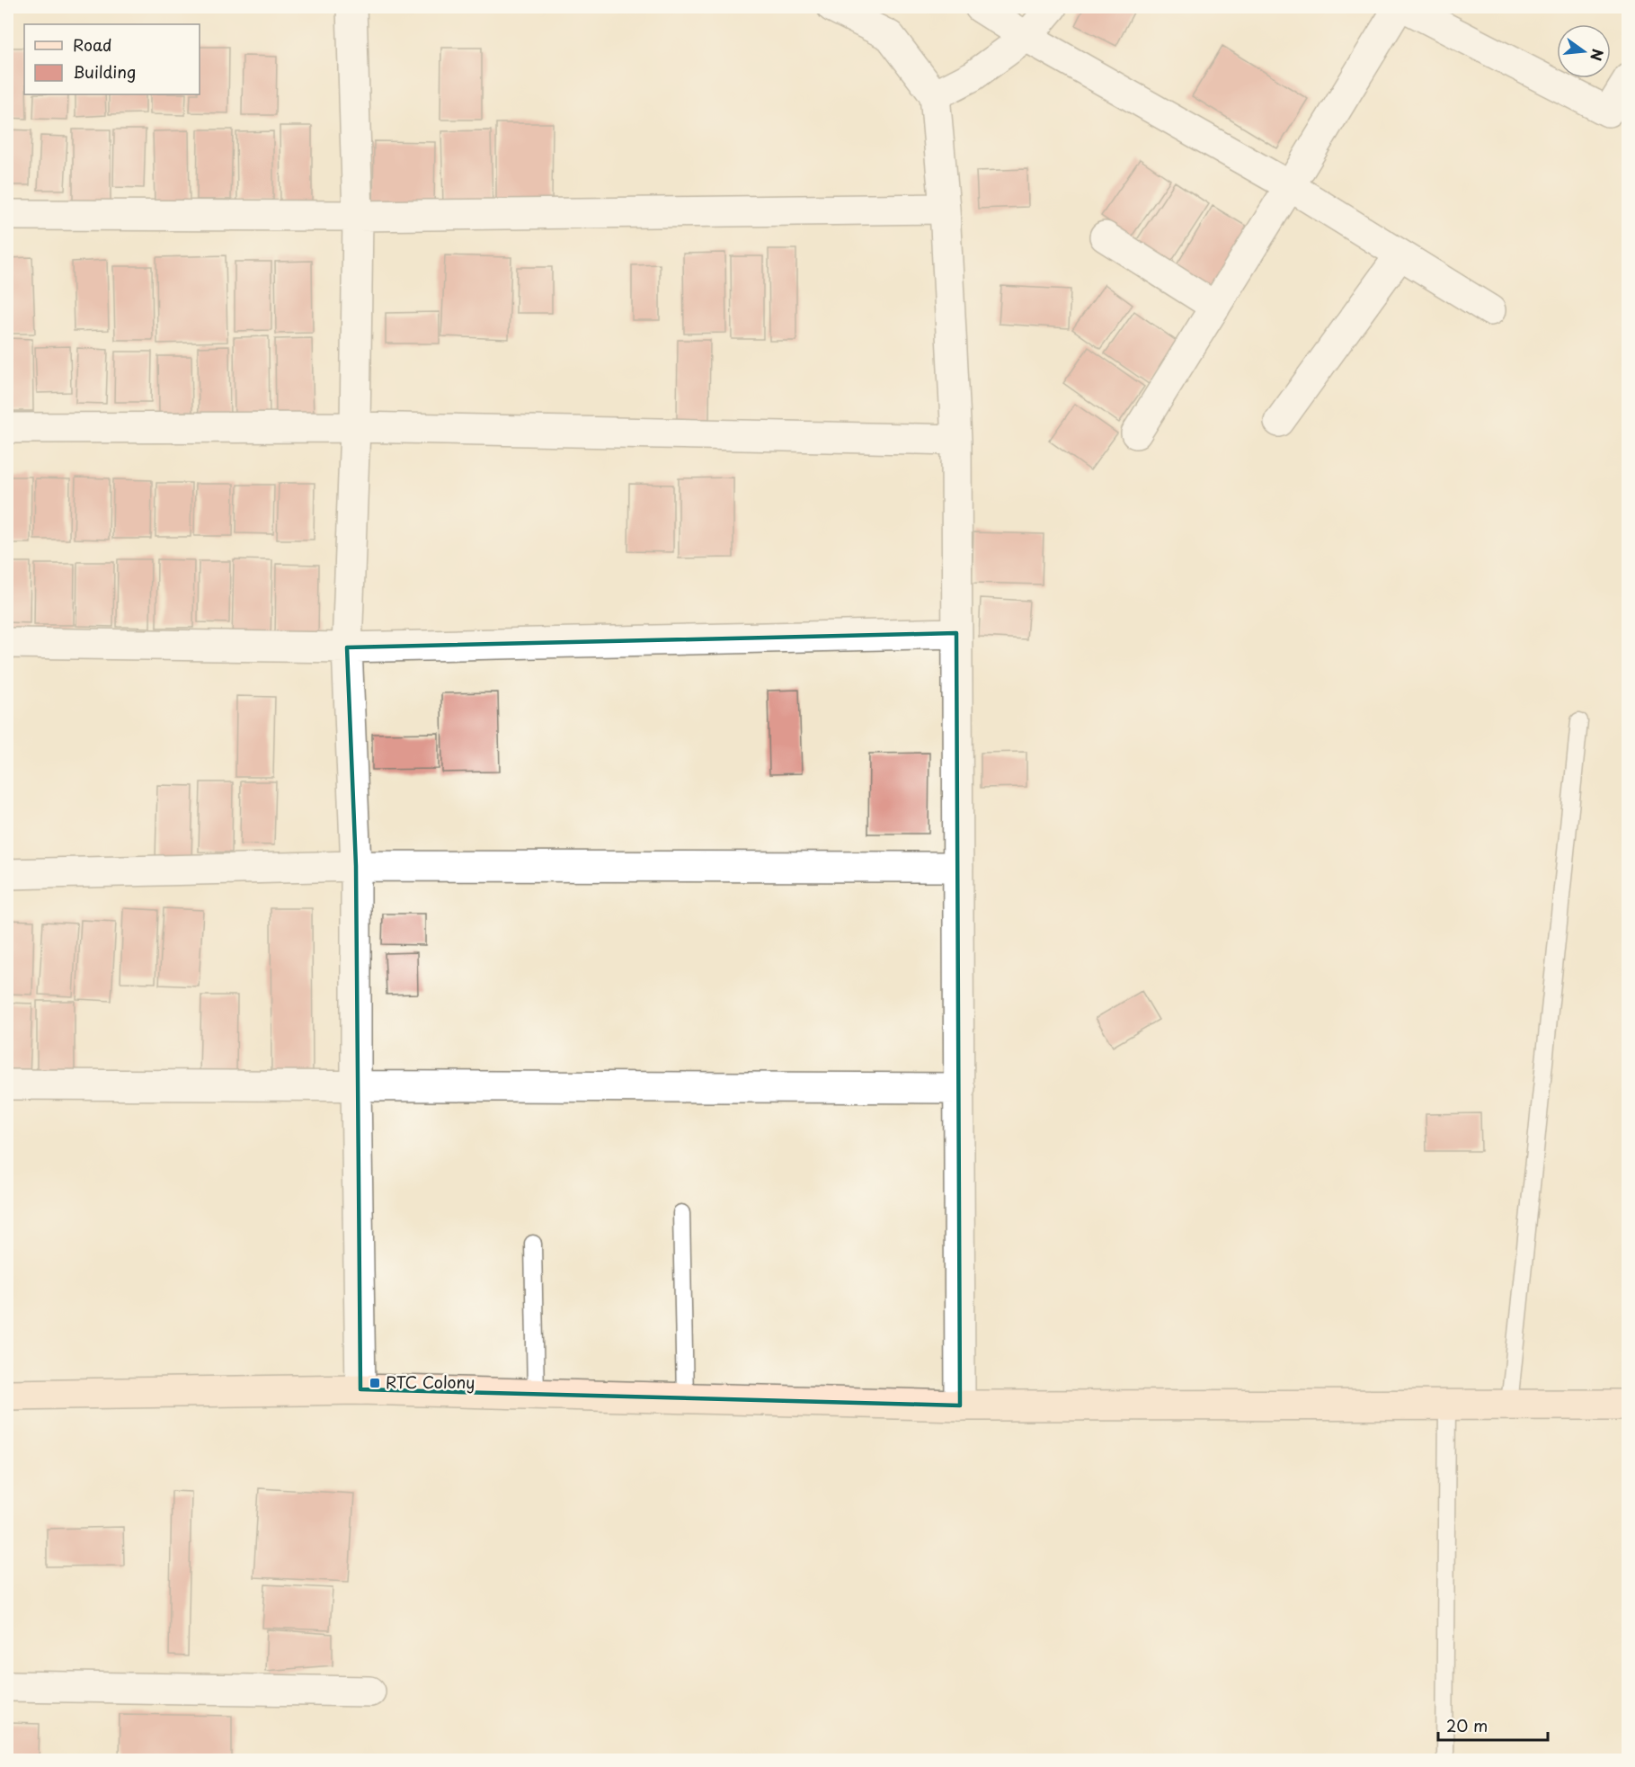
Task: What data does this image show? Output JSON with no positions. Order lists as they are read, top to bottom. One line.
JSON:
{"places":{"transit":["RTC Colony"]},"legend":["Road","Building"],"scale_bar":"20 m","north":"right"}
